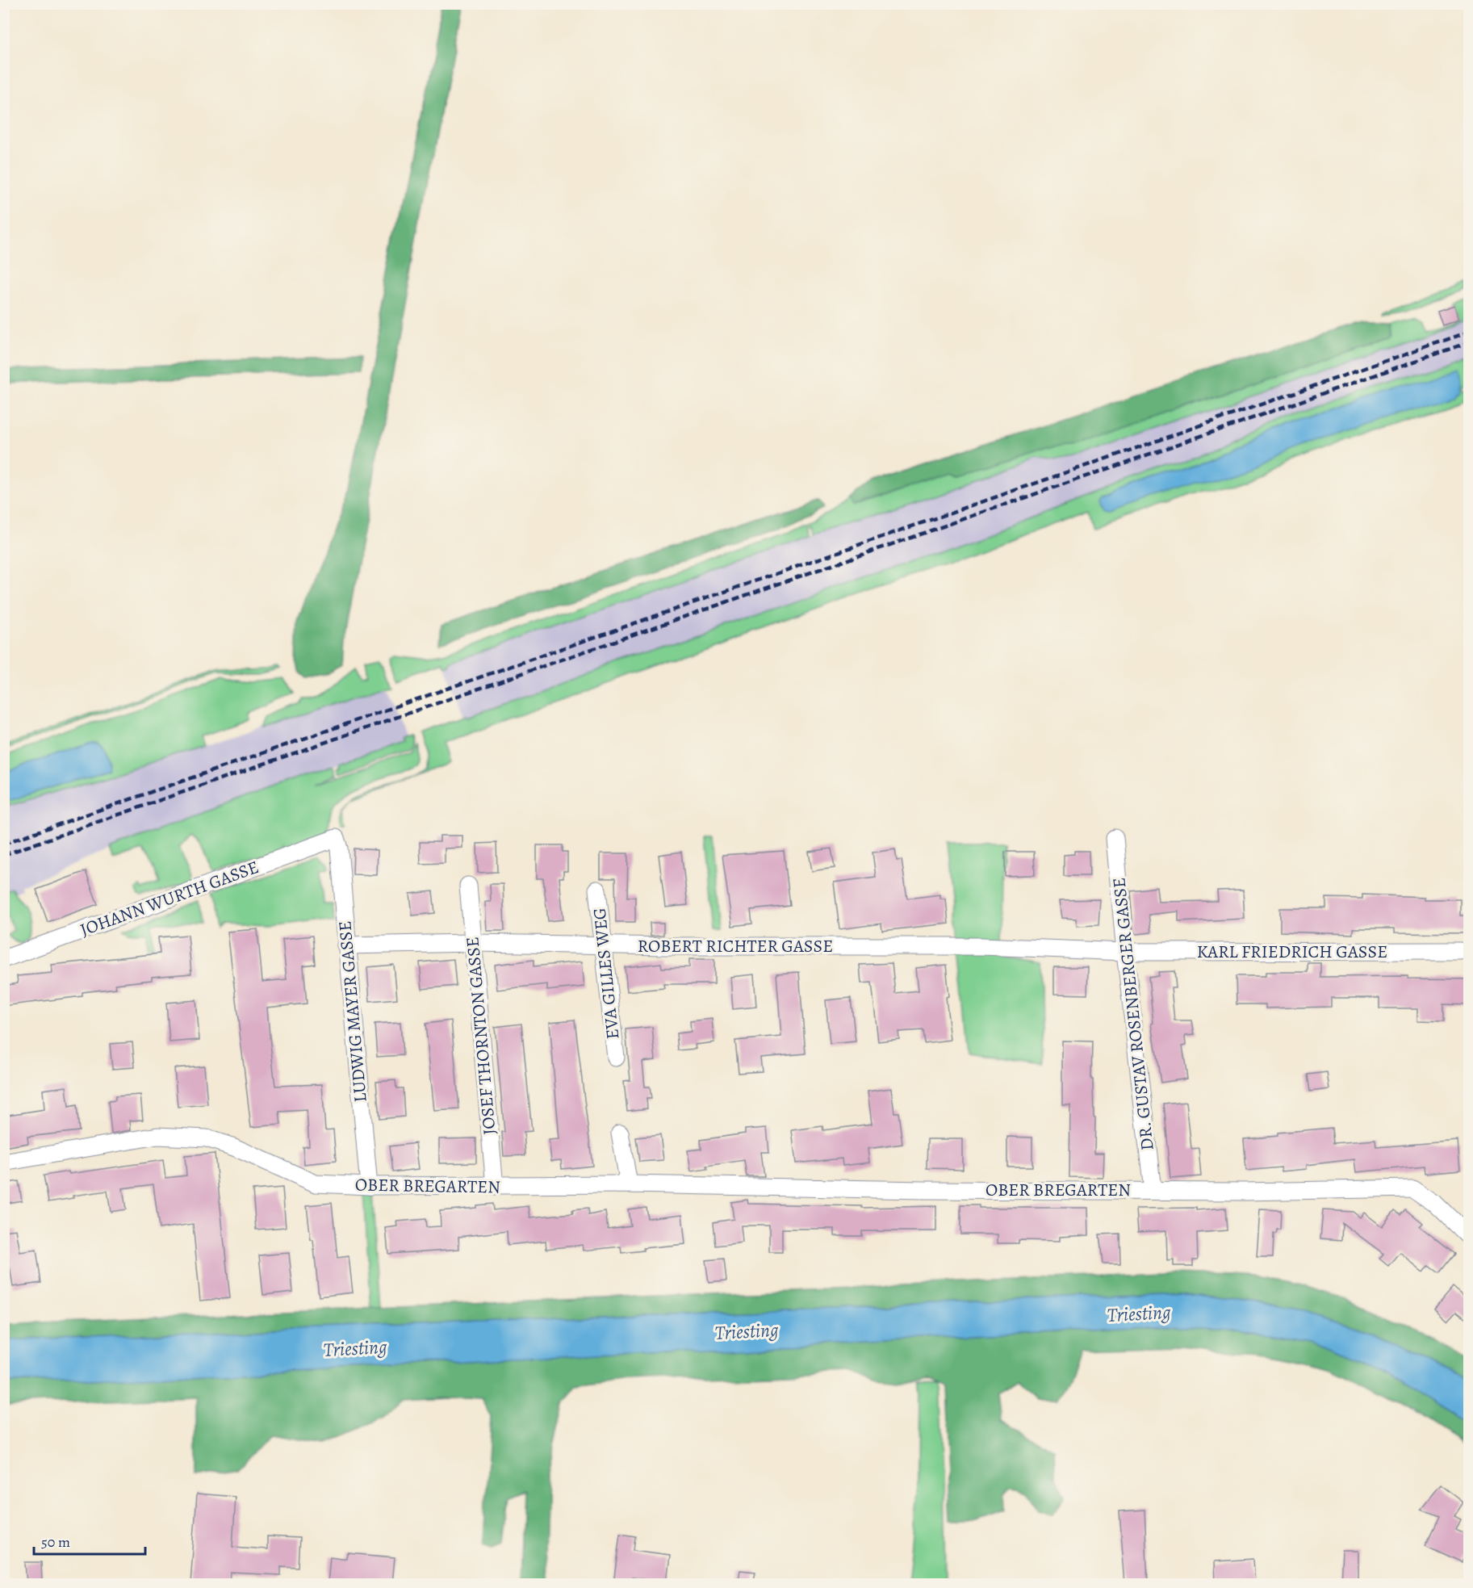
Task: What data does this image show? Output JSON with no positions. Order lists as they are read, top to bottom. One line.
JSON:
{"streets":{"street":["JOHANN WURTH GASSE","ROBERT RICHTER GASSE","KARL FRIEDRICH GASSE","EVA GILLES WEG","LUDWIG MAYER GASSE","DR. GUSTAV ROSENBERGER GASSE","JOSEF THORNTON GASSE","OBER BREGARTEN"]},"crossings":[["JOHANN WURTH GASSE","LUDWIG MAYER GASSE"],["ROBERT RICHTER GASSE","KARL FRIEDRICH GASSE"],["ROBERT RICHTER GASSE","EVA GILLES WEG"],["ROBERT RICHTER GASSE","LUDWIG MAYER GASSE"],["ROBERT RICHTER GASSE","DR. GUSTAV ROSENBERGER GASSE"],["ROBERT RICHTER GASSE","JOSEF THORNTON GASSE"],["KARL FRIEDRICH GASSE","DR. GUSTAV ROSENBERGER GASSE"],["LUDWIG MAYER GASSE","OBER BREGARTEN"],["DR. GUSTAV ROSENBERGER GASSE","OBER BREGARTEN"],["JOSEF THORNTON GASSE","OBER BREGARTEN"]],"water":["Triesting"],"scale_bar":"50 m"}
